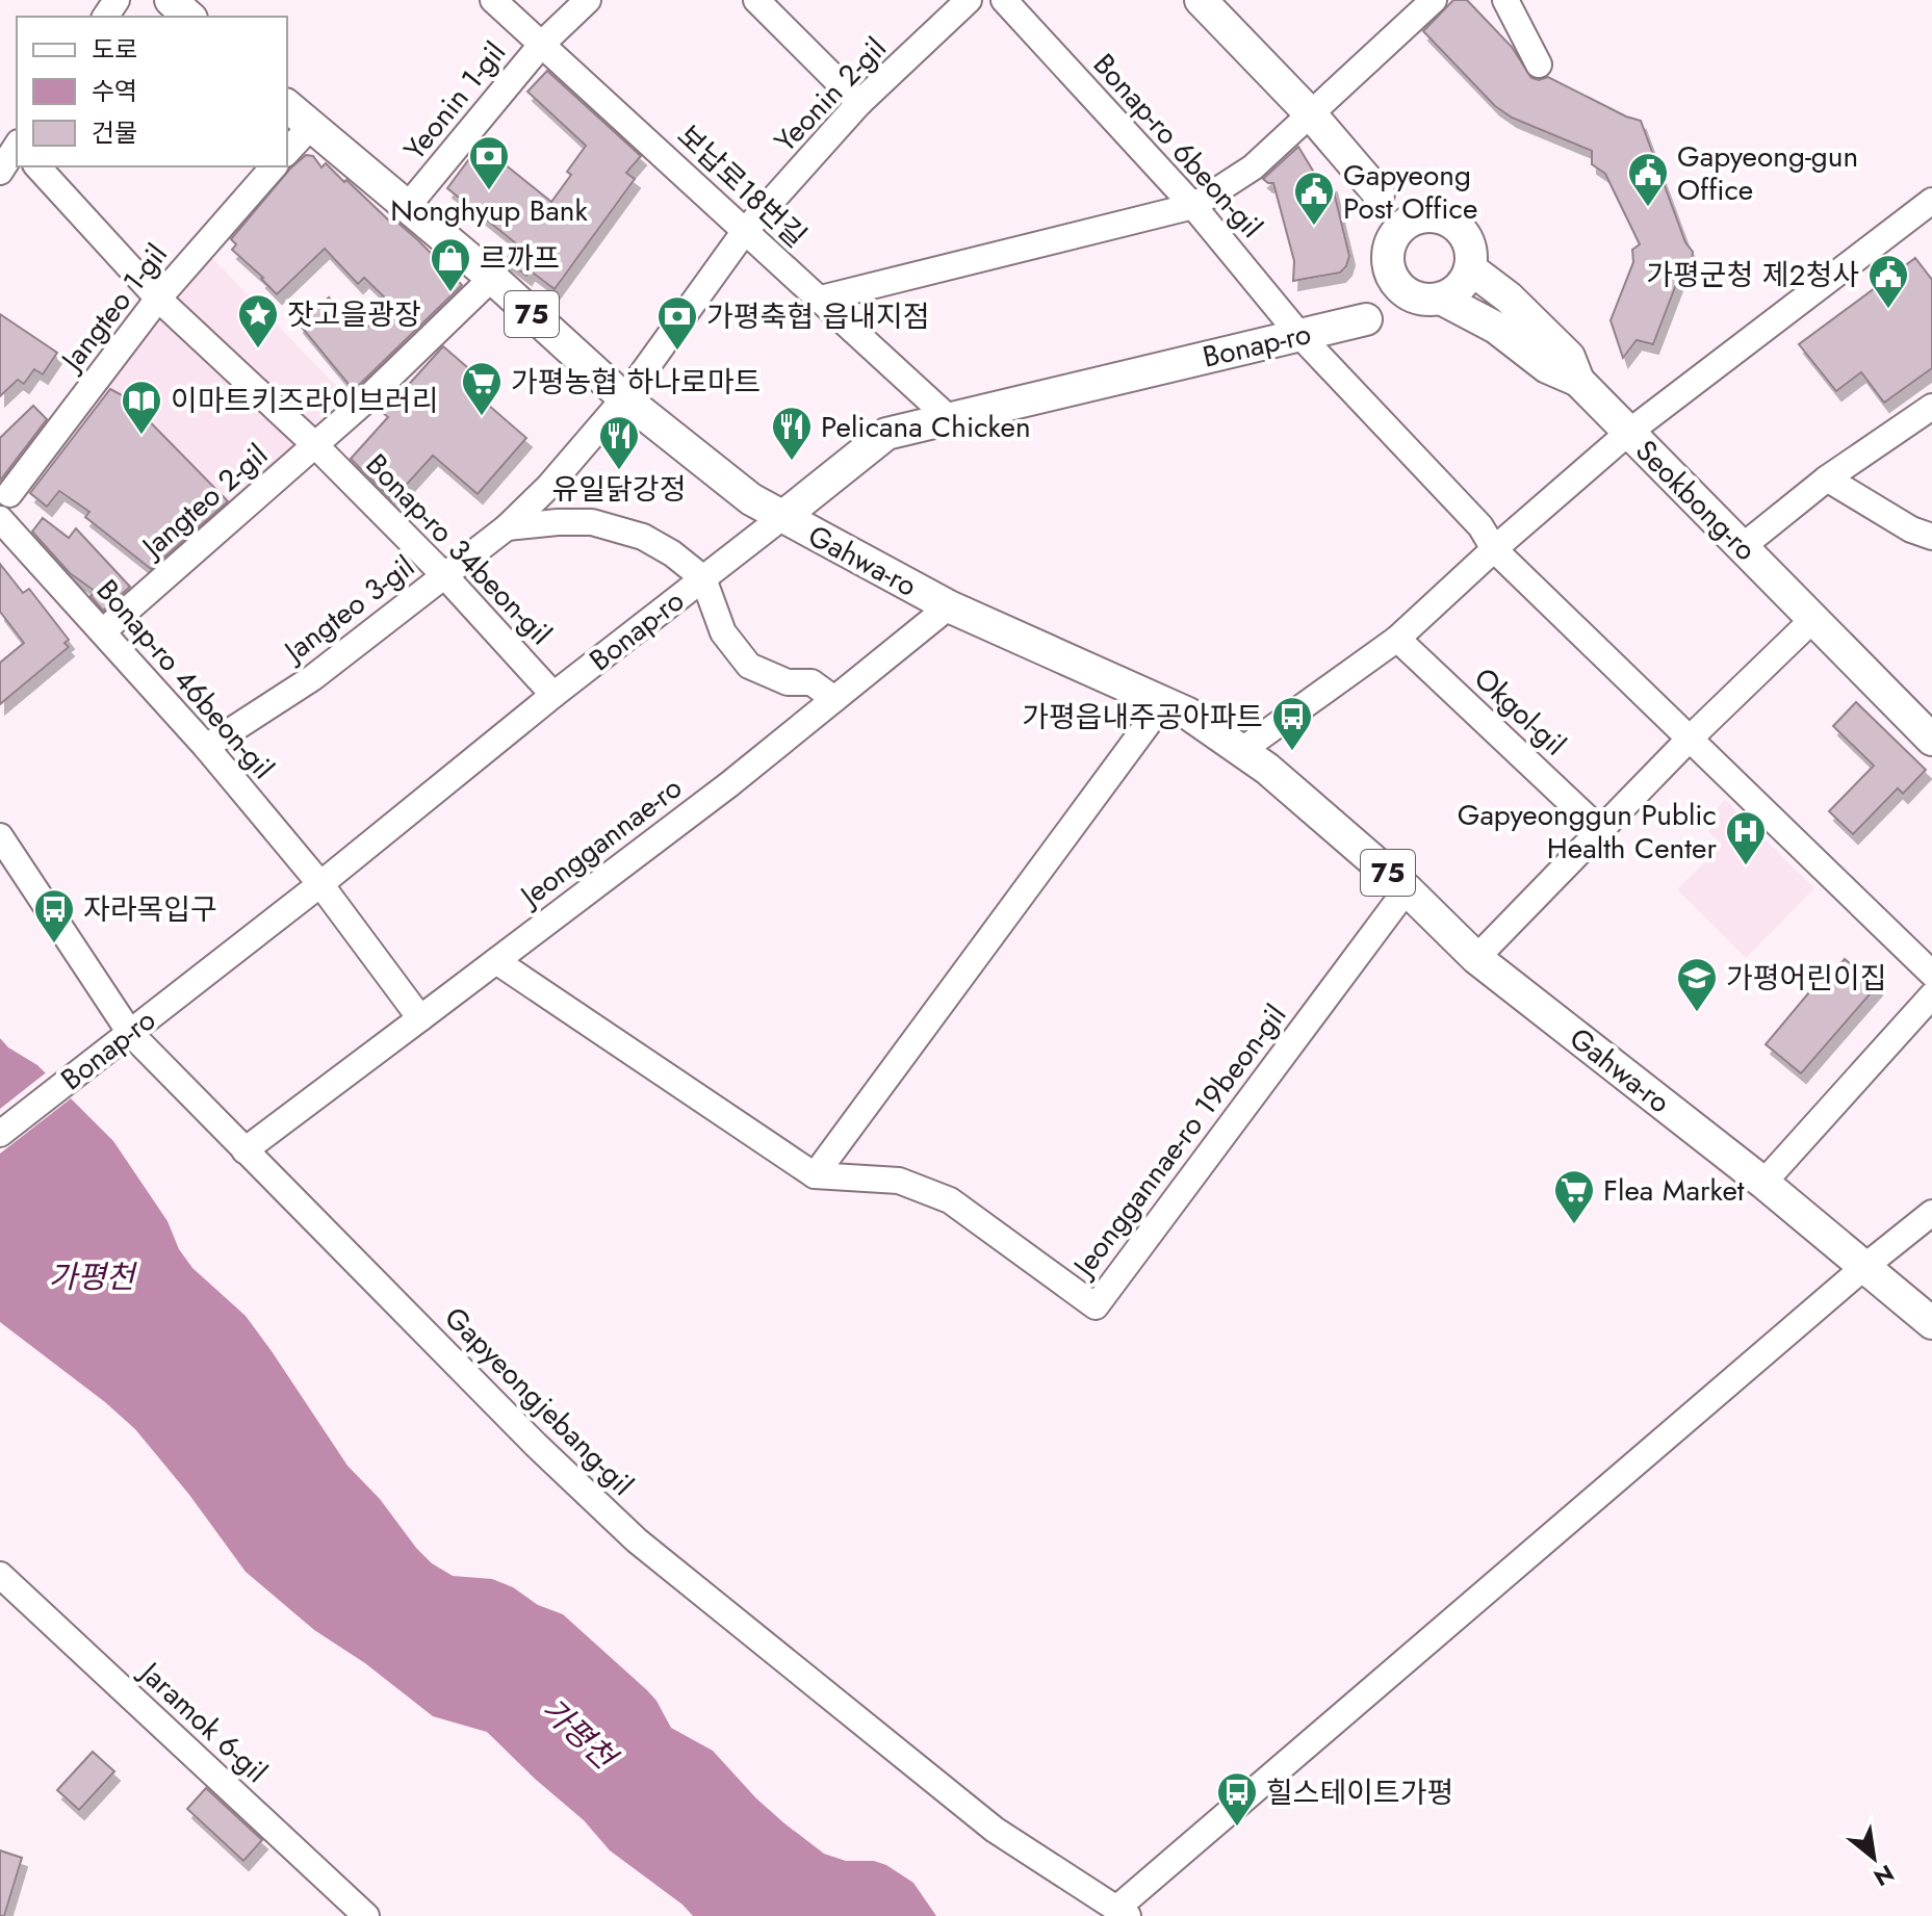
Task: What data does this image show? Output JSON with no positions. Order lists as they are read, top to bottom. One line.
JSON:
{"streets":{"main road":["75","Bonap-ro","Seokbong-ro","Gahwa-ro"],"street":["Yeonin 2-gil","Yeonin 1-gil","Bonap-ro 6beon-gil","보납로18번길","Jangteo 1-gil","Jangteo 2-gil","Bonap-ro 34beon-gil","Jangteo 3-gil","Bonap-ro 46beon-gil","Okgol-gil","Jeonggannae-ro","Jeonggannae-ro 19beon-gil","Gapyeongjebang-gil","Jaramok 6-gil"]},"crossings":[["Yeonin 2-gil","보납로18번길"],["Yeonin 2-gil","Gahwa-ro"],["Yeonin 2-gil","Jangteo 3-gil"],["Yeonin 1-gil","보납로18번길"],["Yeonin 1-gil","Gahwa-ro"],["Bonap-ro 6beon-gil","Bonap-ro"],["보납로18번길","Bonap-ro"],["Jangteo 1-gil","Bonap-ro 34beon-gil"],["Bonap-ro","Bonap-ro 34beon-gil"],["Bonap-ro","Gahwa-ro"],["Bonap-ro","Bonap-ro 46beon-gil"],["Bonap-ro","Gapyeongjebang-gil"],["Jangteo 2-gil","Bonap-ro 34beon-gil"],["Jangteo 2-gil","Gahwa-ro"],["Jangteo 2-gil","Bonap-ro 46beon-gil"],["Bonap-ro 34beon-gil","Jangteo 3-gil"],["Gahwa-ro","Jangteo 3-gil"],["Gahwa-ro","Jeonggannae-ro"],["Gahwa-ro","Jeonggannae-ro 19beon-gil"],["Jangteo 3-gil","Bonap-ro 46beon-gil"],["Jeonggannae-ro","Gapyeongjebang-gil"]],"water":["가평천"],"places":{"bank":["Nonghyup Bank","가평축협 읍내지점"],"public building":["Gapyeong-gun Office","Gapyeong Post Office","가평군청 제2청사"],"shop":["르까프"],"place":["잣고을광장"],"supermarket":["가평농협 하나로마트","Flea Market"],"library":["이마트키즈라이브러리"],"restaurant":["Pelicana Chicken","유일닭강정"],"bus stop":["가평읍내주공아파트","자라목입구","힐스테이트가평"],"hospital":["Gapyeonggun Public Health Center"],"school or university":["가평어린이집"]},"legend":["도로","수역","건물"],"north":"bottom right"}
